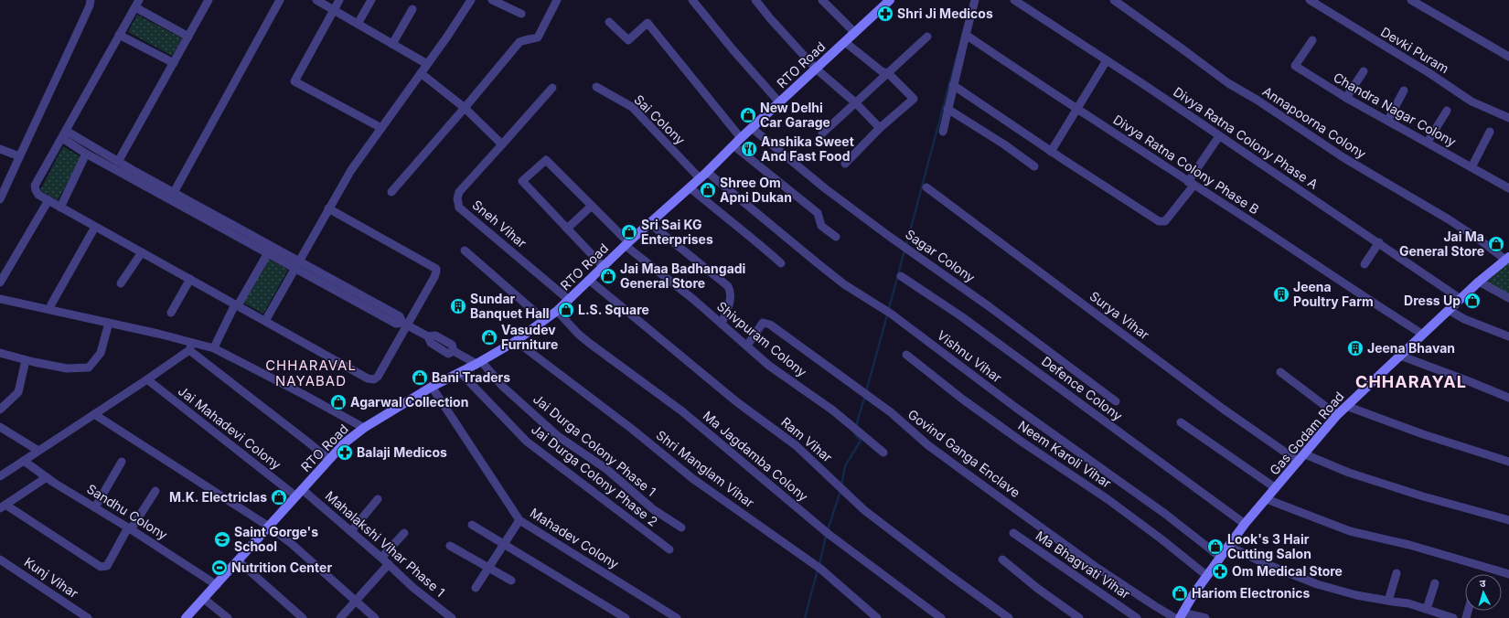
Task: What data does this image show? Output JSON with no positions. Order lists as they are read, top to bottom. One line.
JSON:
{"streets":{"street":["Devki Puram","RTO Road","Chandra Nagar Colony","Sai Colony","Annapoorna Colony","Divya Ratna Colony Phase A","Divya Ratna Colony Phase B","Sneh Vihar","Sagar Colony","Surya Vihar","Shivpuram Colony","Vishnu Vihar","Defence Colony","Jai Mahadevi Colony","Gas Godam Road","Ram Vihar","Jai Durga Colony Phase 1","Govind Ganga Enclave","Neem Karoli Vihar","Ma Jagdamba Colony","Shri Manglam Vihar","Jai Durga Colony Phase 2","Sandhu Colony","Mahadev Colony","Mahalakshi Vihar Phase 1","Ma Bhagvati Vihar","Kunj Vihar"]},"crossings":[["RTO Road","Sai Colony"],["RTO Road","Sneh Vihar"],["RTO Road","Sagar Colony"],["RTO Road","Shivpuram Colony"],["RTO Road","Vishnu Vihar"],["RTO Road","Jai Mahadevi Colony"],["RTO Road","Ram Vihar"],["RTO Road","Jai Durga Colony Phase 1"],["RTO Road","Ma Jagdamba Colony"],["RTO Road","Shri Manglam Vihar"],["RTO Road","Jai Durga Colony Phase 2"],["RTO Road","Sandhu Colony"],["RTO Road","Mahadev Colony"],["RTO Road","Mahalakshi Vihar Phase 1"],["Annapoorna Colony","Gas Godam Road"],["Divya Ratna Colony Phase A","Gas Godam Road"],["Divya Ratna Colony Phase B","Gas Godam Road"],["Surya Vihar","Gas Godam Road"],["Shivpuram Colony","Govind Ganga Enclave"],["Vishnu Vihar","Gas Godam Road"],["Defence Colony","Gas Godam Road"],["Jai Mahadevi Colony","Mahalakshi Vihar Phase 1"],["Gas Godam Road","Govind Ganga Enclave"],["Gas Godam Road","Neem Karoli Vihar"]],"districts":["CHHARAVAL NAYABAD","CHHARAYAL"],"places":{"pharmacy":["Shri Ji Medicos","Balaji Medicos","Om Medical Store"],"shop":["New Delhi Car Garage","Shree Om Apni Dukan","Sri Sai KG Enterprises","Jai Ma General Store","Jai Maa Badhangadi General Store","Dress Up","L.S. Square","Vasudev Furniture","Bani Traders","Agarwal Collection","M.K. Electriclas","Look's 3 Hair Cutting Salon","Hariom Electronics"],"restaurant":["Anshika Sweet And Fast Food"],"building":["Jeena Poultry Farm","Sundar Banquet Hall","Jeena Bhavan"],"school or university":["Saint Gorge's School"],"sports":["Nutrition Center"]},"north":"top"}
